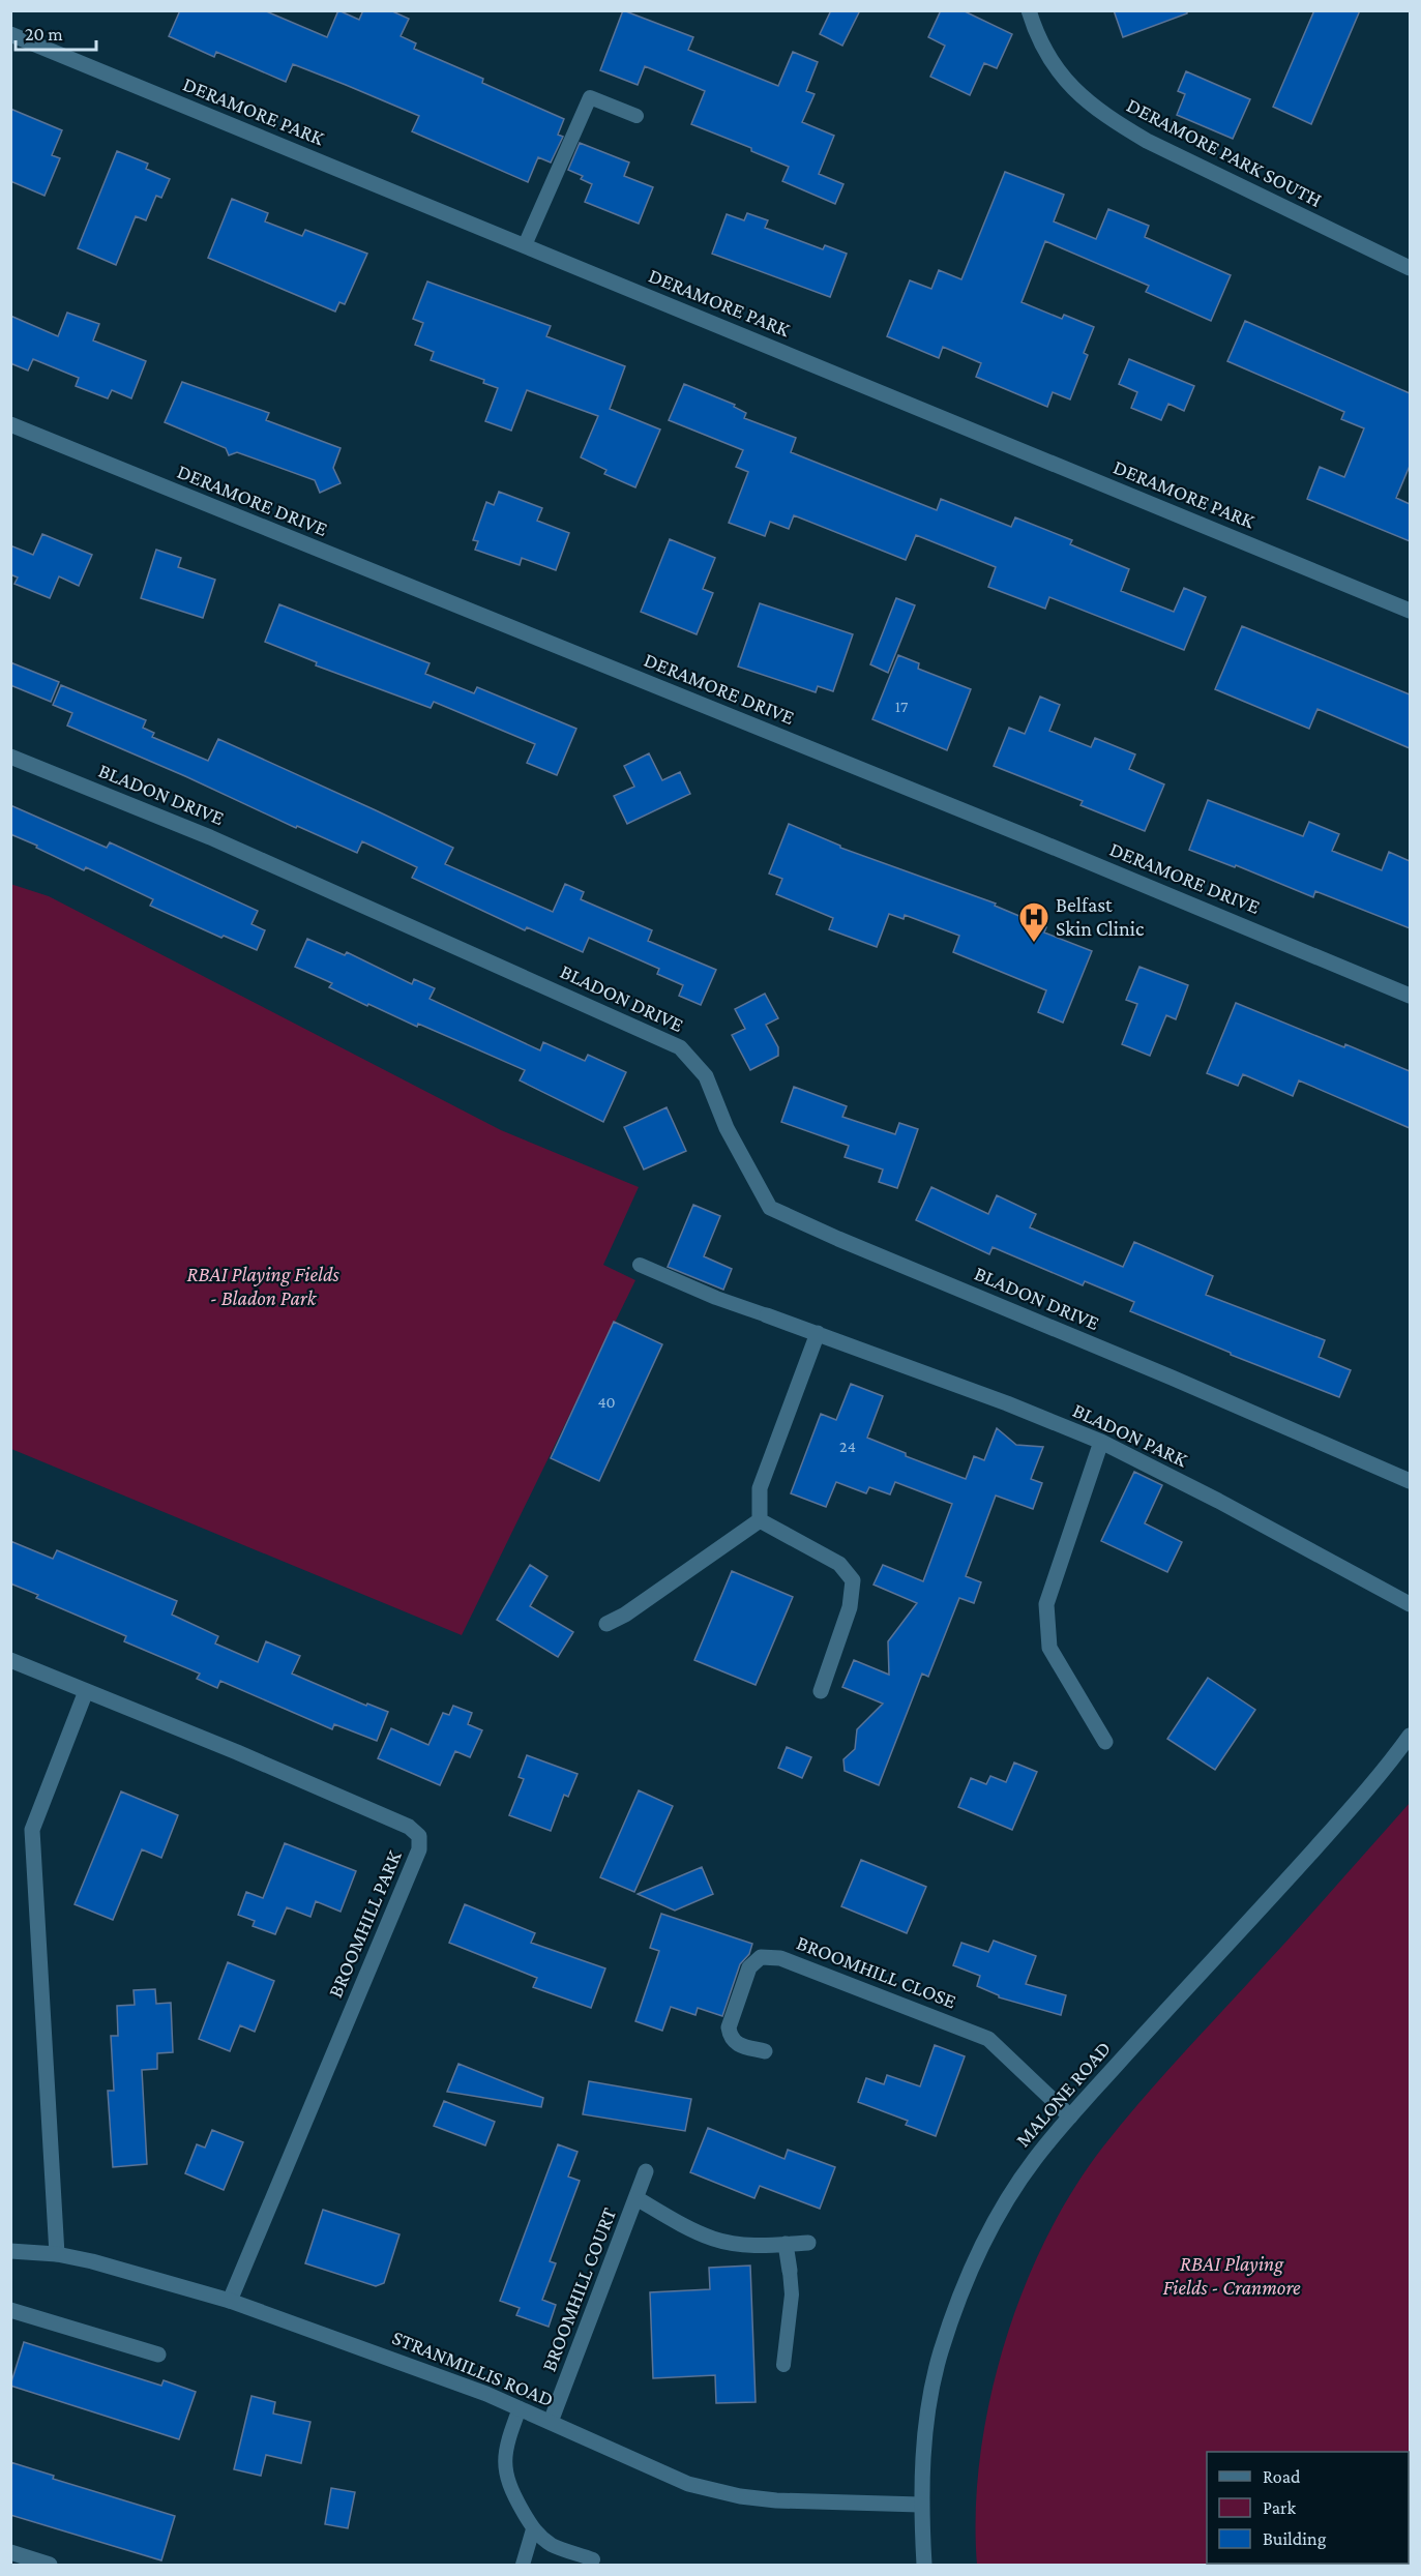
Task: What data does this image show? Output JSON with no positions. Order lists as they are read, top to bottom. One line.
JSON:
{"streets":{"street":["DERAMORE PARK","DERAMORE PARK SOUTH","DERAMORE DRIVE","BLADON DRIVE","BLADON PARK","BROOMHILL PARK","BROOMHILL CLOSE","MALONE ROAD","BROOMHILL COURT","STRANMILLIS ROAD"]},"crossings":[["BROOMHILL PARK","STRANMILLIS ROAD"],["BROOMHILL CLOSE","MALONE ROAD"],["MALONE ROAD","STRANMILLIS ROAD"],["BROOMHILL COURT","STRANMILLIS ROAD"]],"parks":["RBAI Playing Fields - Bladon Park","RBAI Playing Fields - Cranmore"],"places":{"hospital":["Belfast Skin Clinic"]},"house_numbers":["17","40","24"],"legend":["Road","Park","Building"],"scale_bar":"20 m"}
